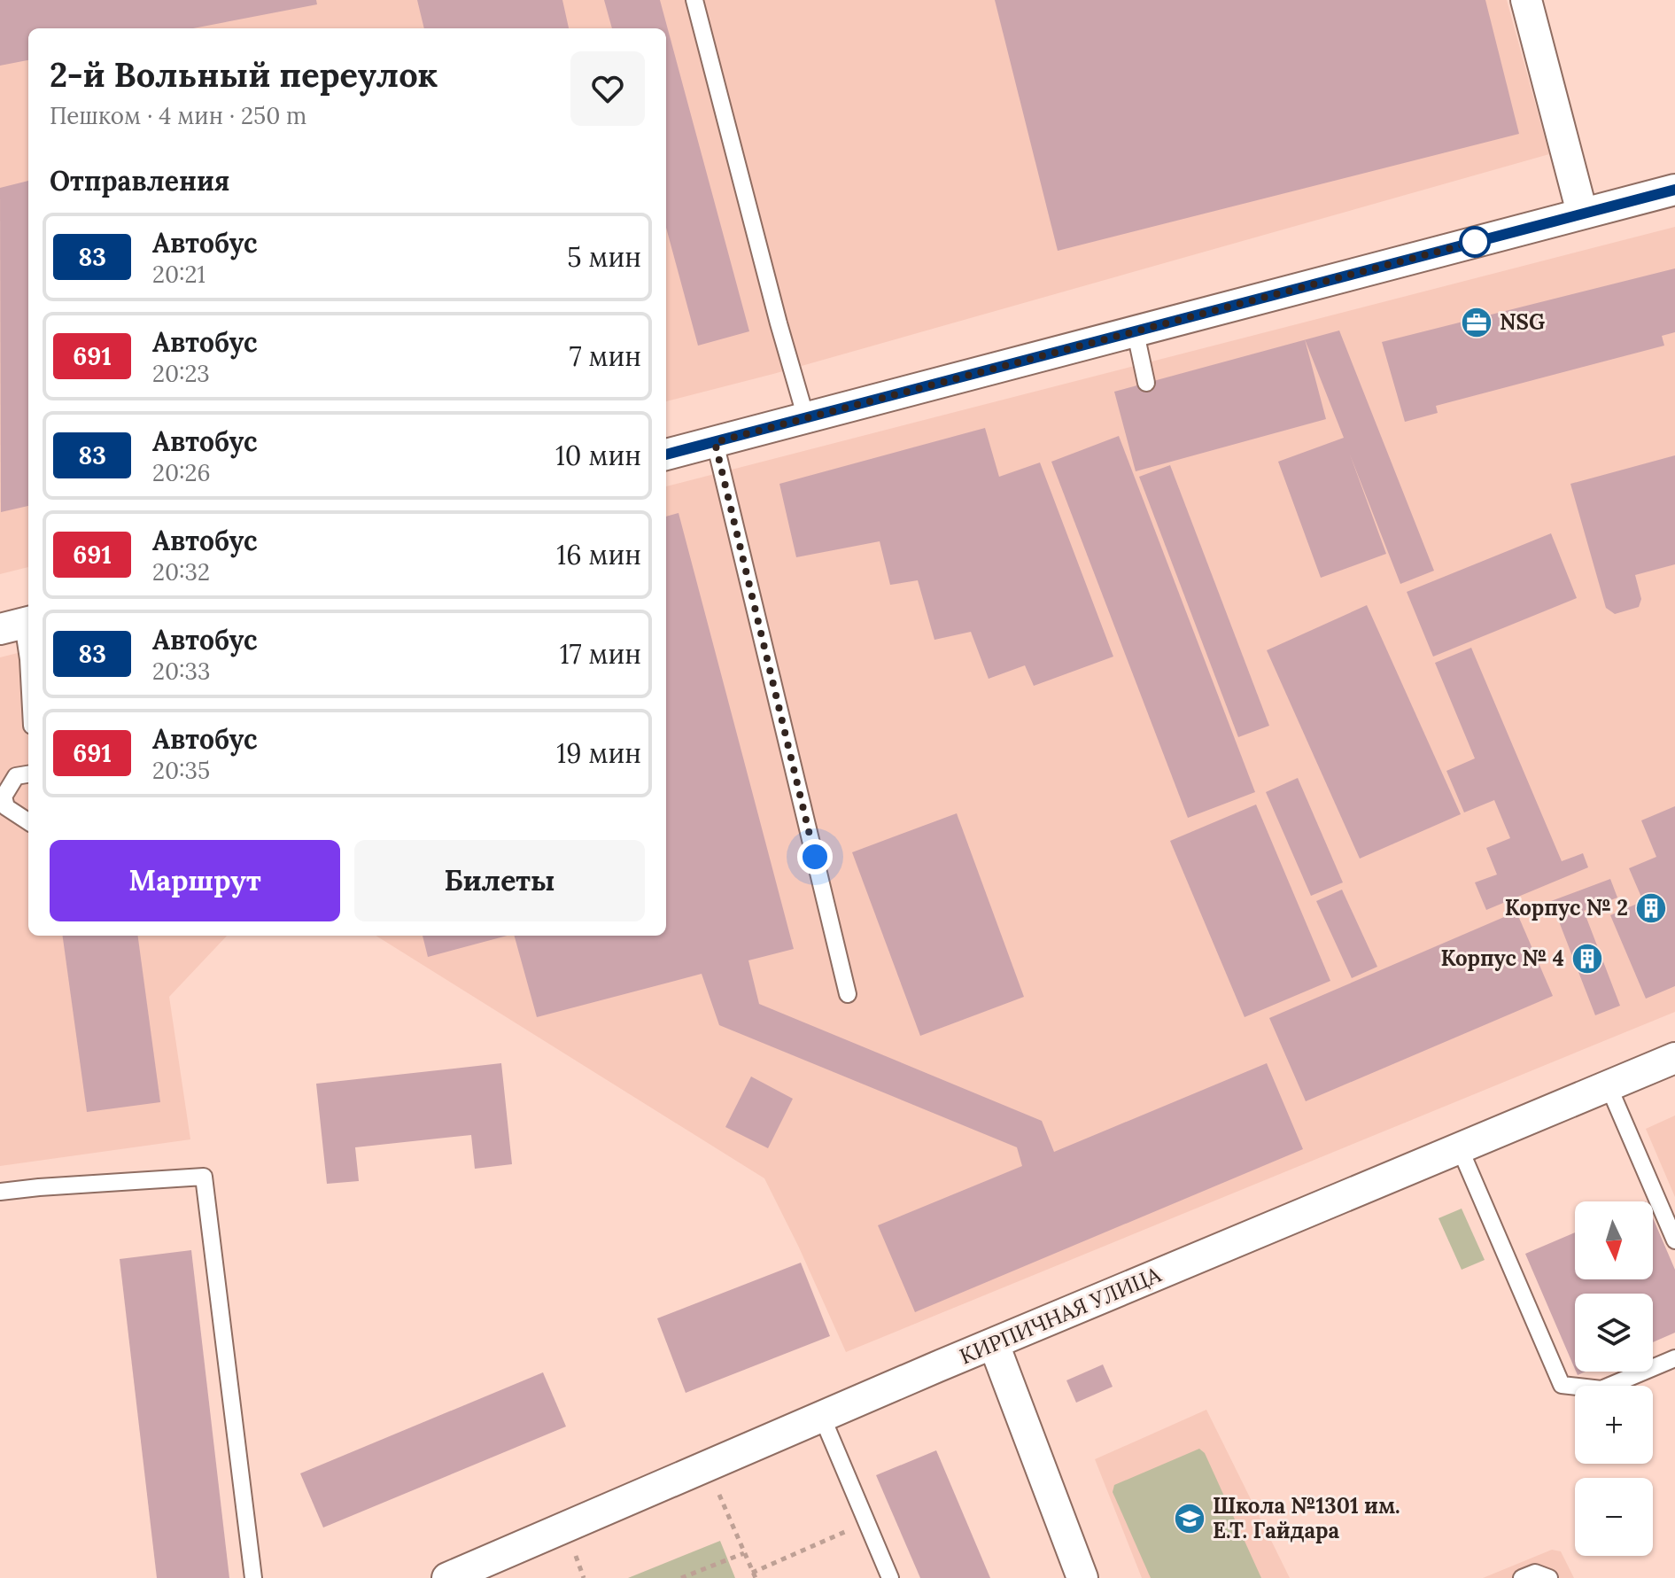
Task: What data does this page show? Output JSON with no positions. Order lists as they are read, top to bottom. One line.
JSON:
{"streets":{"street":["КИРПИЧНАЯ УЛИЦА"]},"places":{"office":["NSG"],"building":["Корпус № 2","Корпус № 4"],"school or university":["Школа №1301 им. Е.Т. Гайдара"]},"lines":["bus line 83"],"north":"bottom","page":{"heading":[["2-й Вольный переулок","Пешком · 4 мин · 250 m"],"Отправления"],"list":[{"mark":"83","name":"Автобус","note":"20:21","value":"5 мин"},{"mark":"691","name":"Автобус","note":"20:23","value":"7 мин"},{"mark":"83","name":"Автобус","note":"20:26","value":"10 мин"},{"mark":"691","name":"Автобус","note":"20:32","value":"16 мин"},{"mark":"83","name":"Автобус","note":"20:33","value":"17 мин"},{"mark":"691","name":"Автобус","note":"20:35","value":"19 мин"}],"buttons":["Маршрут","Билеты"],"map_buttons":["+","−"]}}
